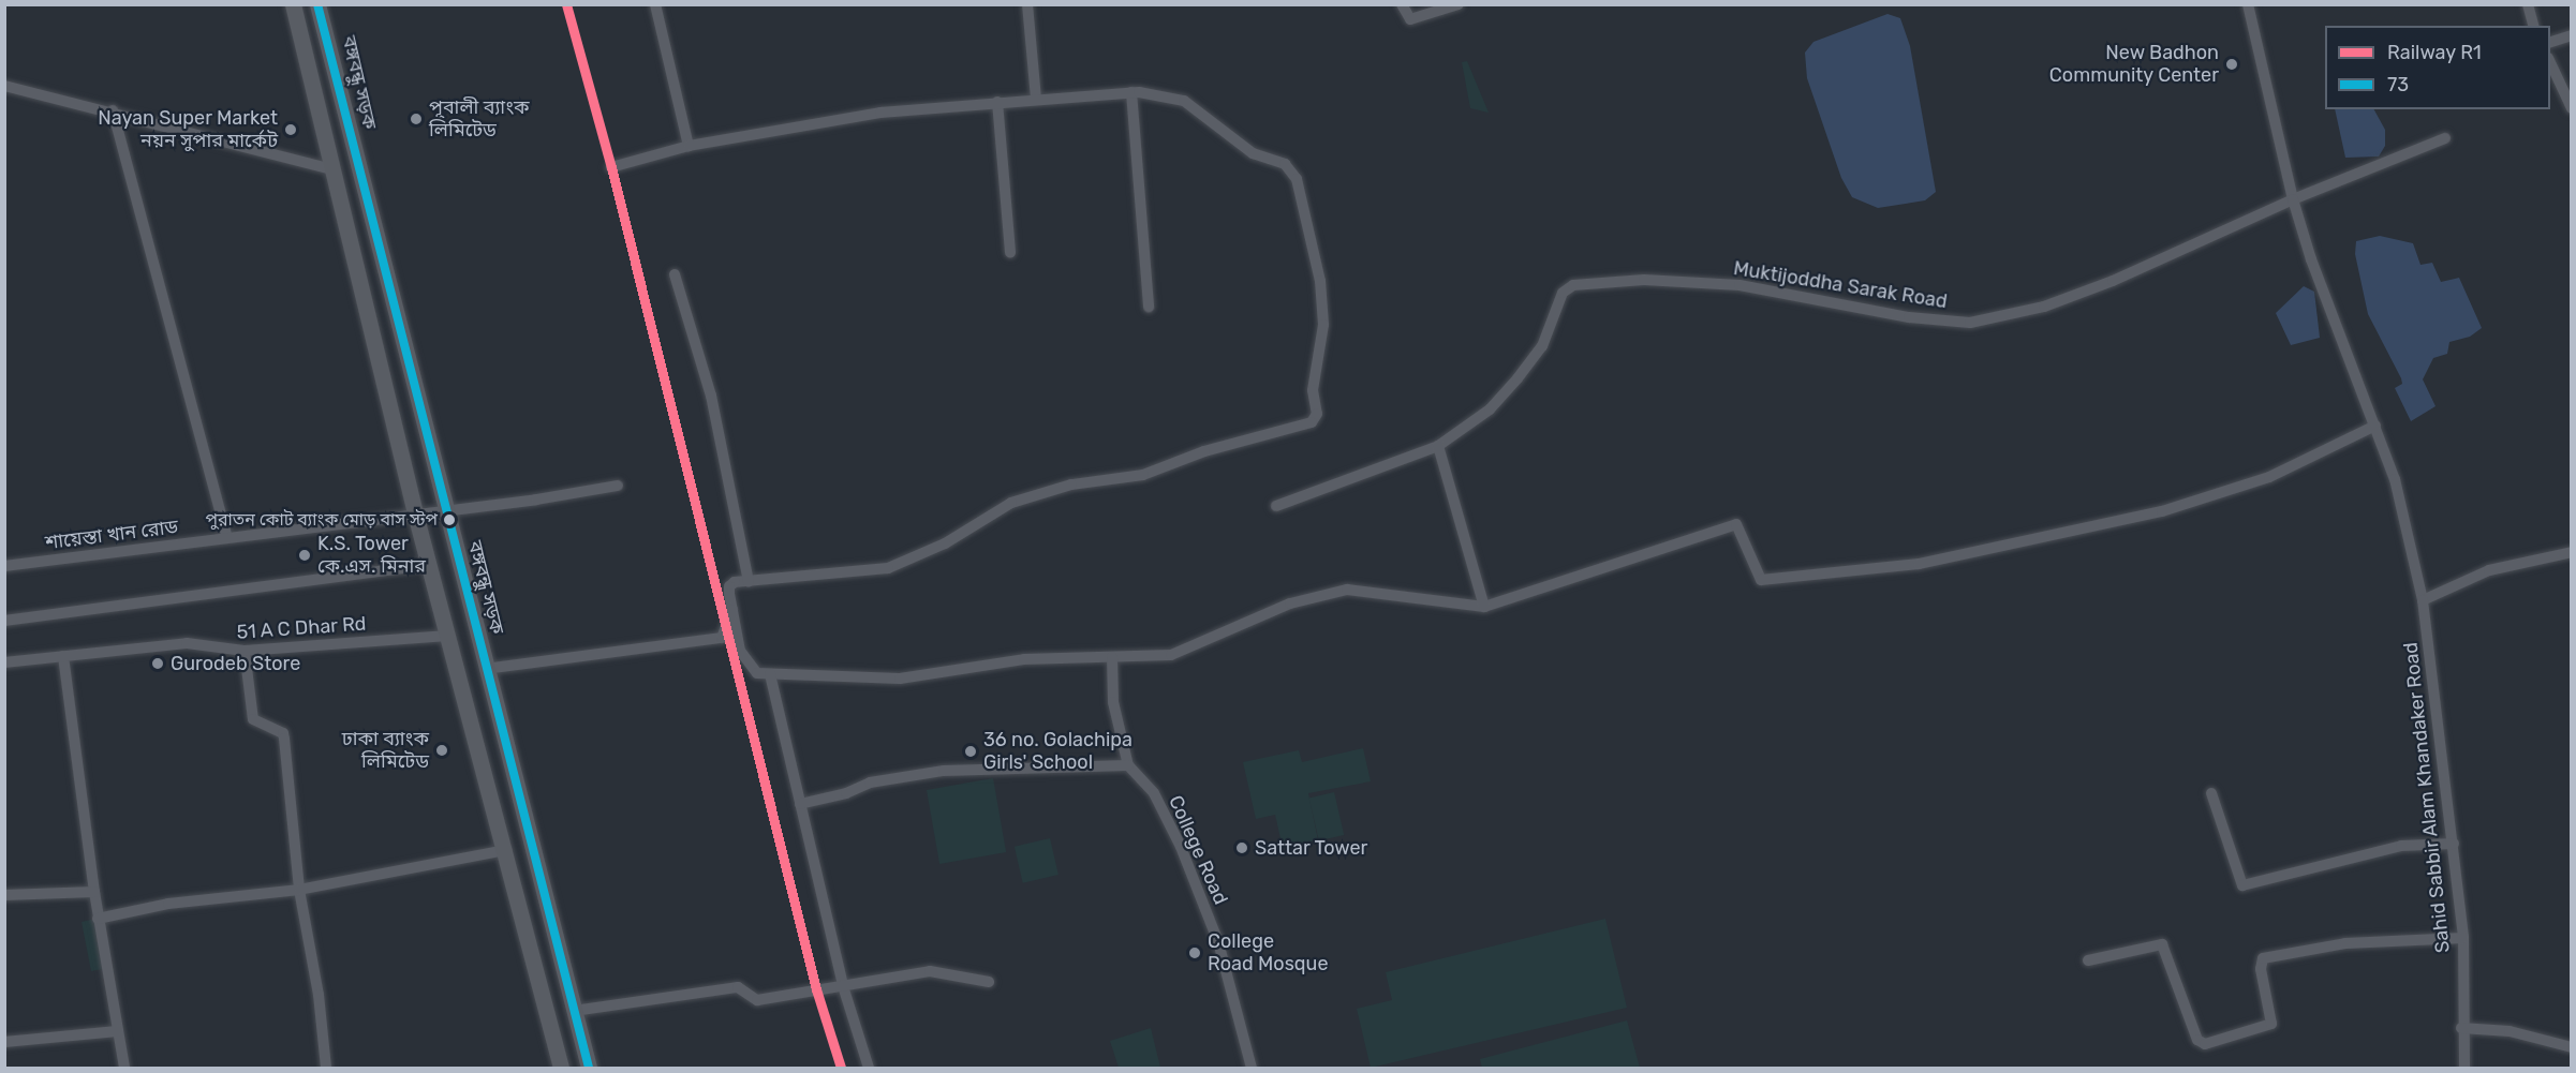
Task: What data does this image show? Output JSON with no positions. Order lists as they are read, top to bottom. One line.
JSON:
{"streets":{"main road":["বঙ্গবন্ধু সড়ক"],"street":["Muktijoddha Sarak Road","শায়েস্তা খান রোড","51 A C Dhar Rd","Sahid Sabbir Alam Khandaker Road","College Road"]},"crossings":[["বঙ্গবন্ধু সড়ক","শায়েস্তা খান রোড"],["Muktijoddha Sarak Road","Sahid Sabbir Alam Khandaker Road"]],"places":["New Badhon Community Center","পূবালী ব্যাংক লিমিটেড","Nayan Super Market নয়ন সুপার মার্কেট","পুরাতন কোট ব্যাংক মোড় বাস স্টপ","K.S. Tower কে.এস. মিনার","Gurodeb Store","ঢাকা ব্যাংক লিমিটেড","36 no. Golachipa Girls' School","Sattar Tower","College Road Mosque"],"lines":["rail line R1","transit line 73"],"legend":["Railway R1","73"]}
